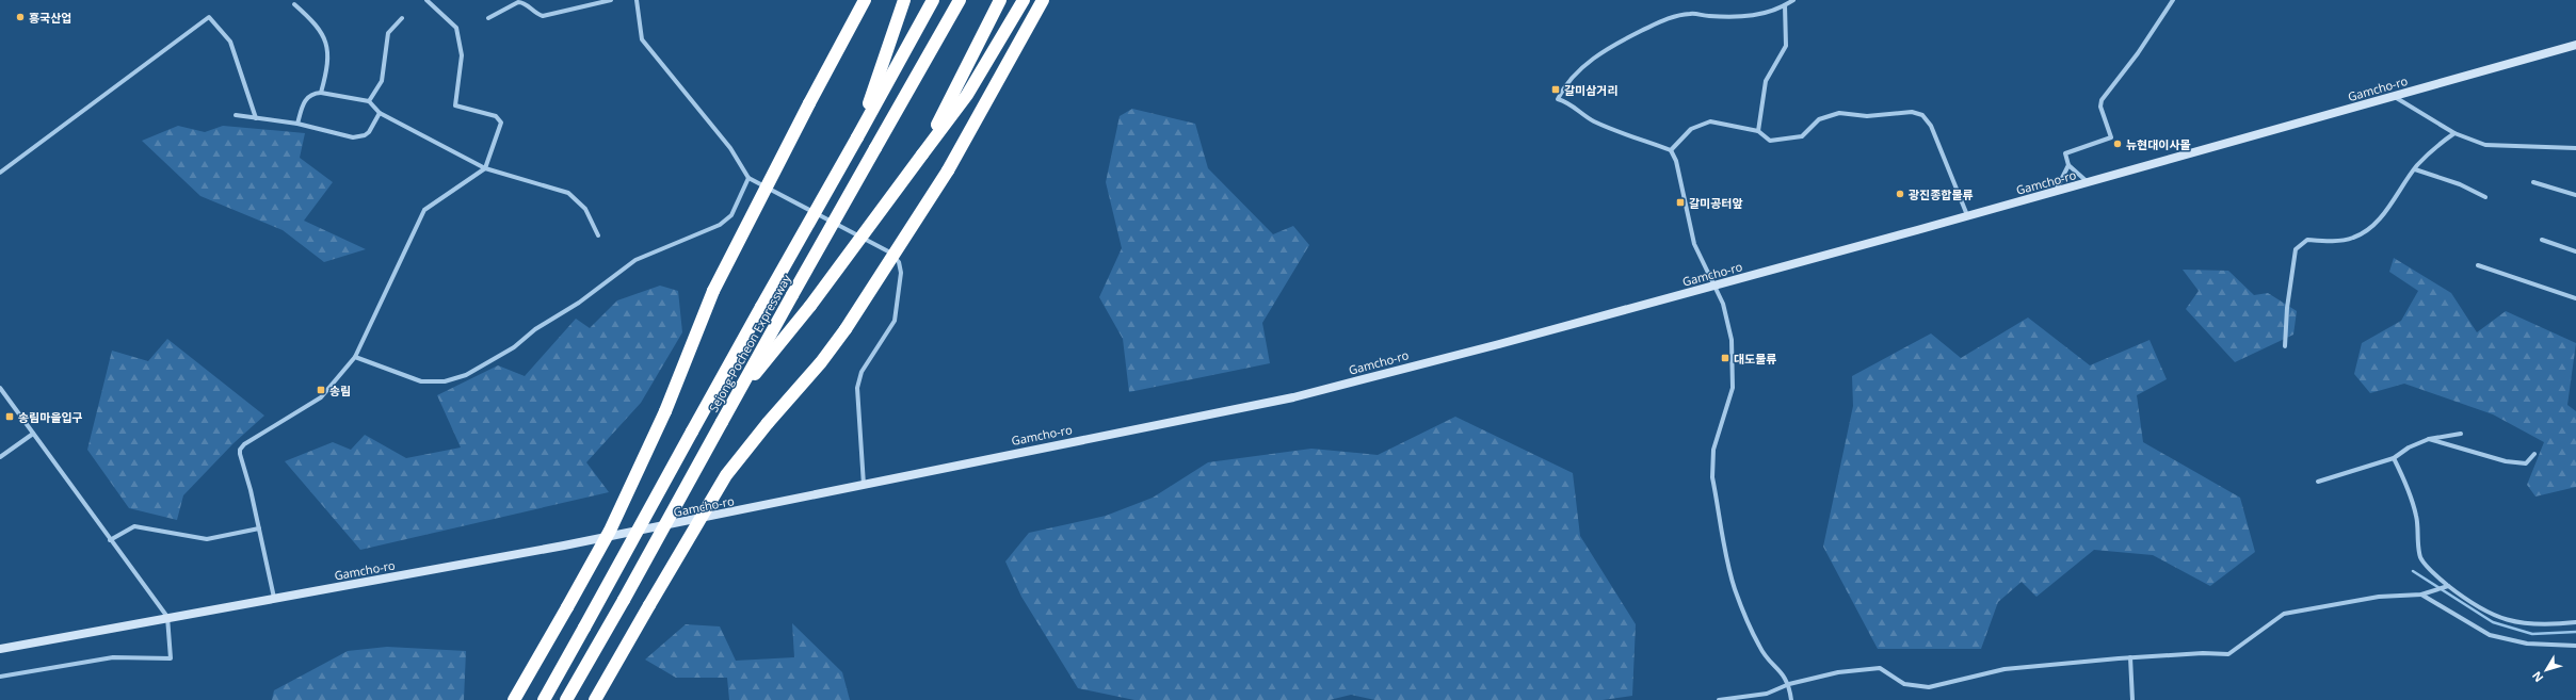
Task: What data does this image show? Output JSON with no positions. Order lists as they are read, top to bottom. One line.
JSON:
{"streets":{"highway":["Sejong-Pocheon Expressway"],"main road":["Gamcho-ro"]},"places":{"other":["흥국산업","뉴현대이사몰","광진종합물류"],"transit":["갈미삼거리","갈미공터앞","대도물류","송림","송림마을입구"]},"north":"bottom left"}
